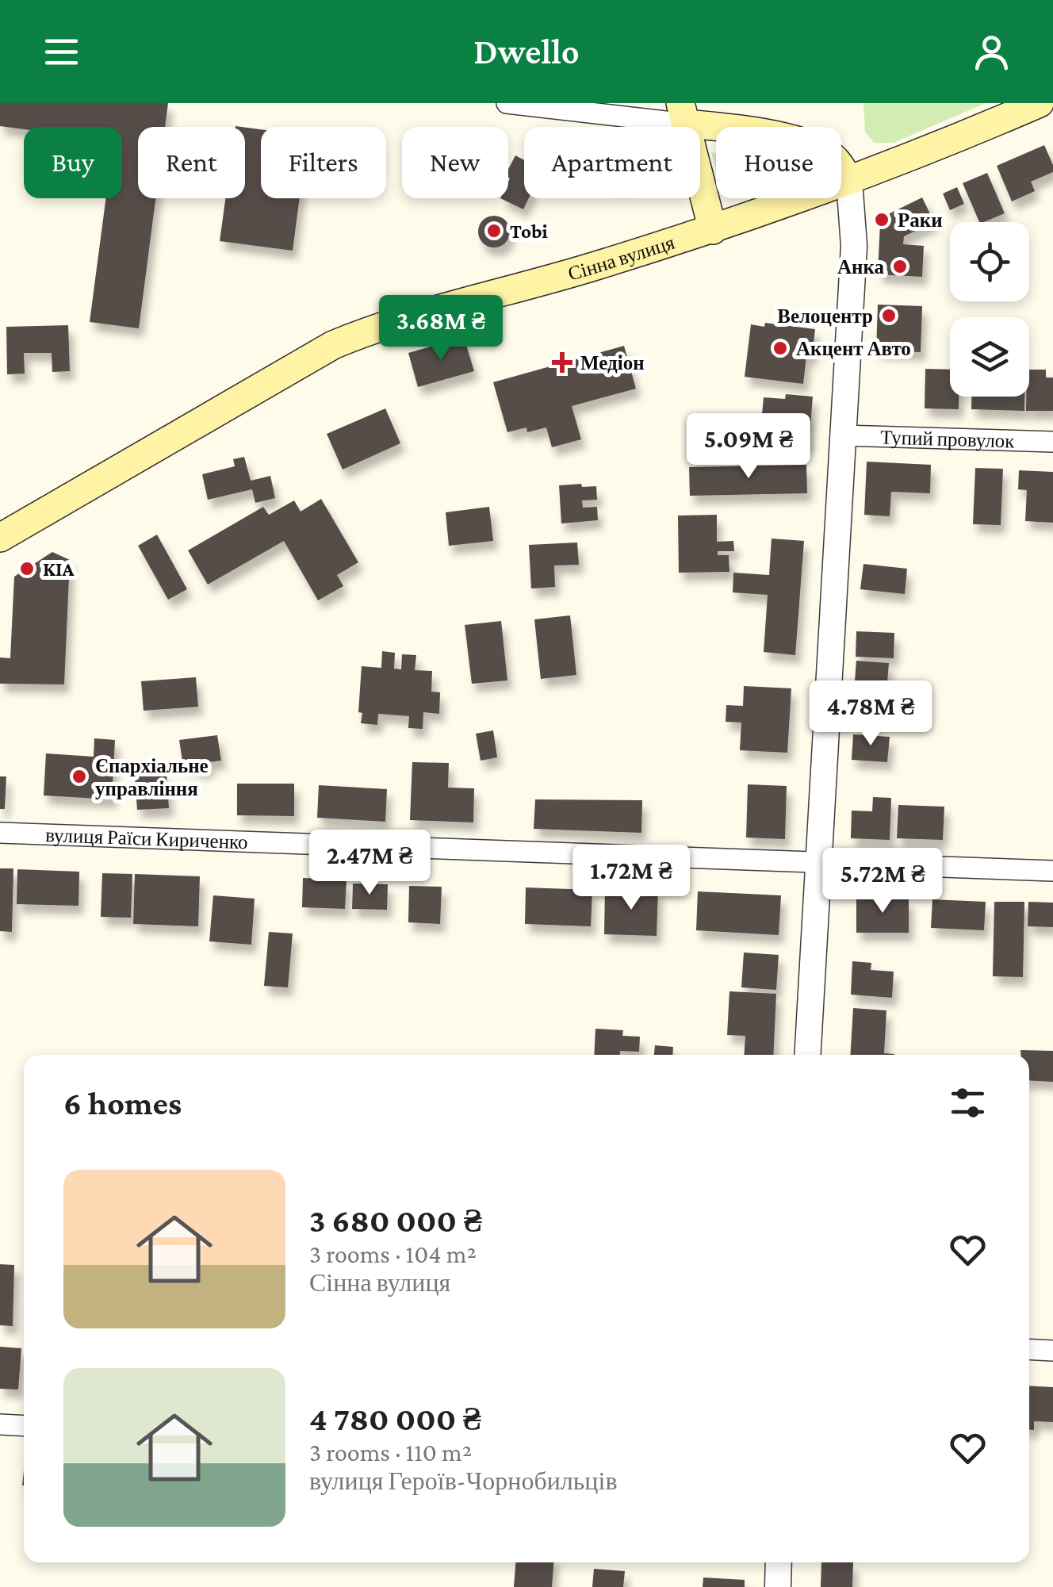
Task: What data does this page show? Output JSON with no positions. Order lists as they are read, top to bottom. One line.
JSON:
{"streets":{"main road":["Сінна вулиця"],"street":["Тупий провулок","вулиця Раїси Кириченко"]},"places":{"other":["Раки","Tobi","Анка","Велоцентр","Акцент Авто","KIA","Єпархіальне управління"],"health":["Медіон"]},"page":{"header":"Dwello","chip":["Buy","Rent","Filters","New","Apartment","House"],"price":["3.68M ₴","5.09M ₴","4.78M ₴","2.47M ₴","1.72M ₴","5.72M ₴"],"heading":"6 homes","list":[{"name":"3 680 000 ₴","note":"3 rooms · 104 m² · Сінна вулиця"},{"name":"4 780 000 ₴","note":"3 rooms · 110 m² · вулиця Героїв-Чорнобильців"}]}}
